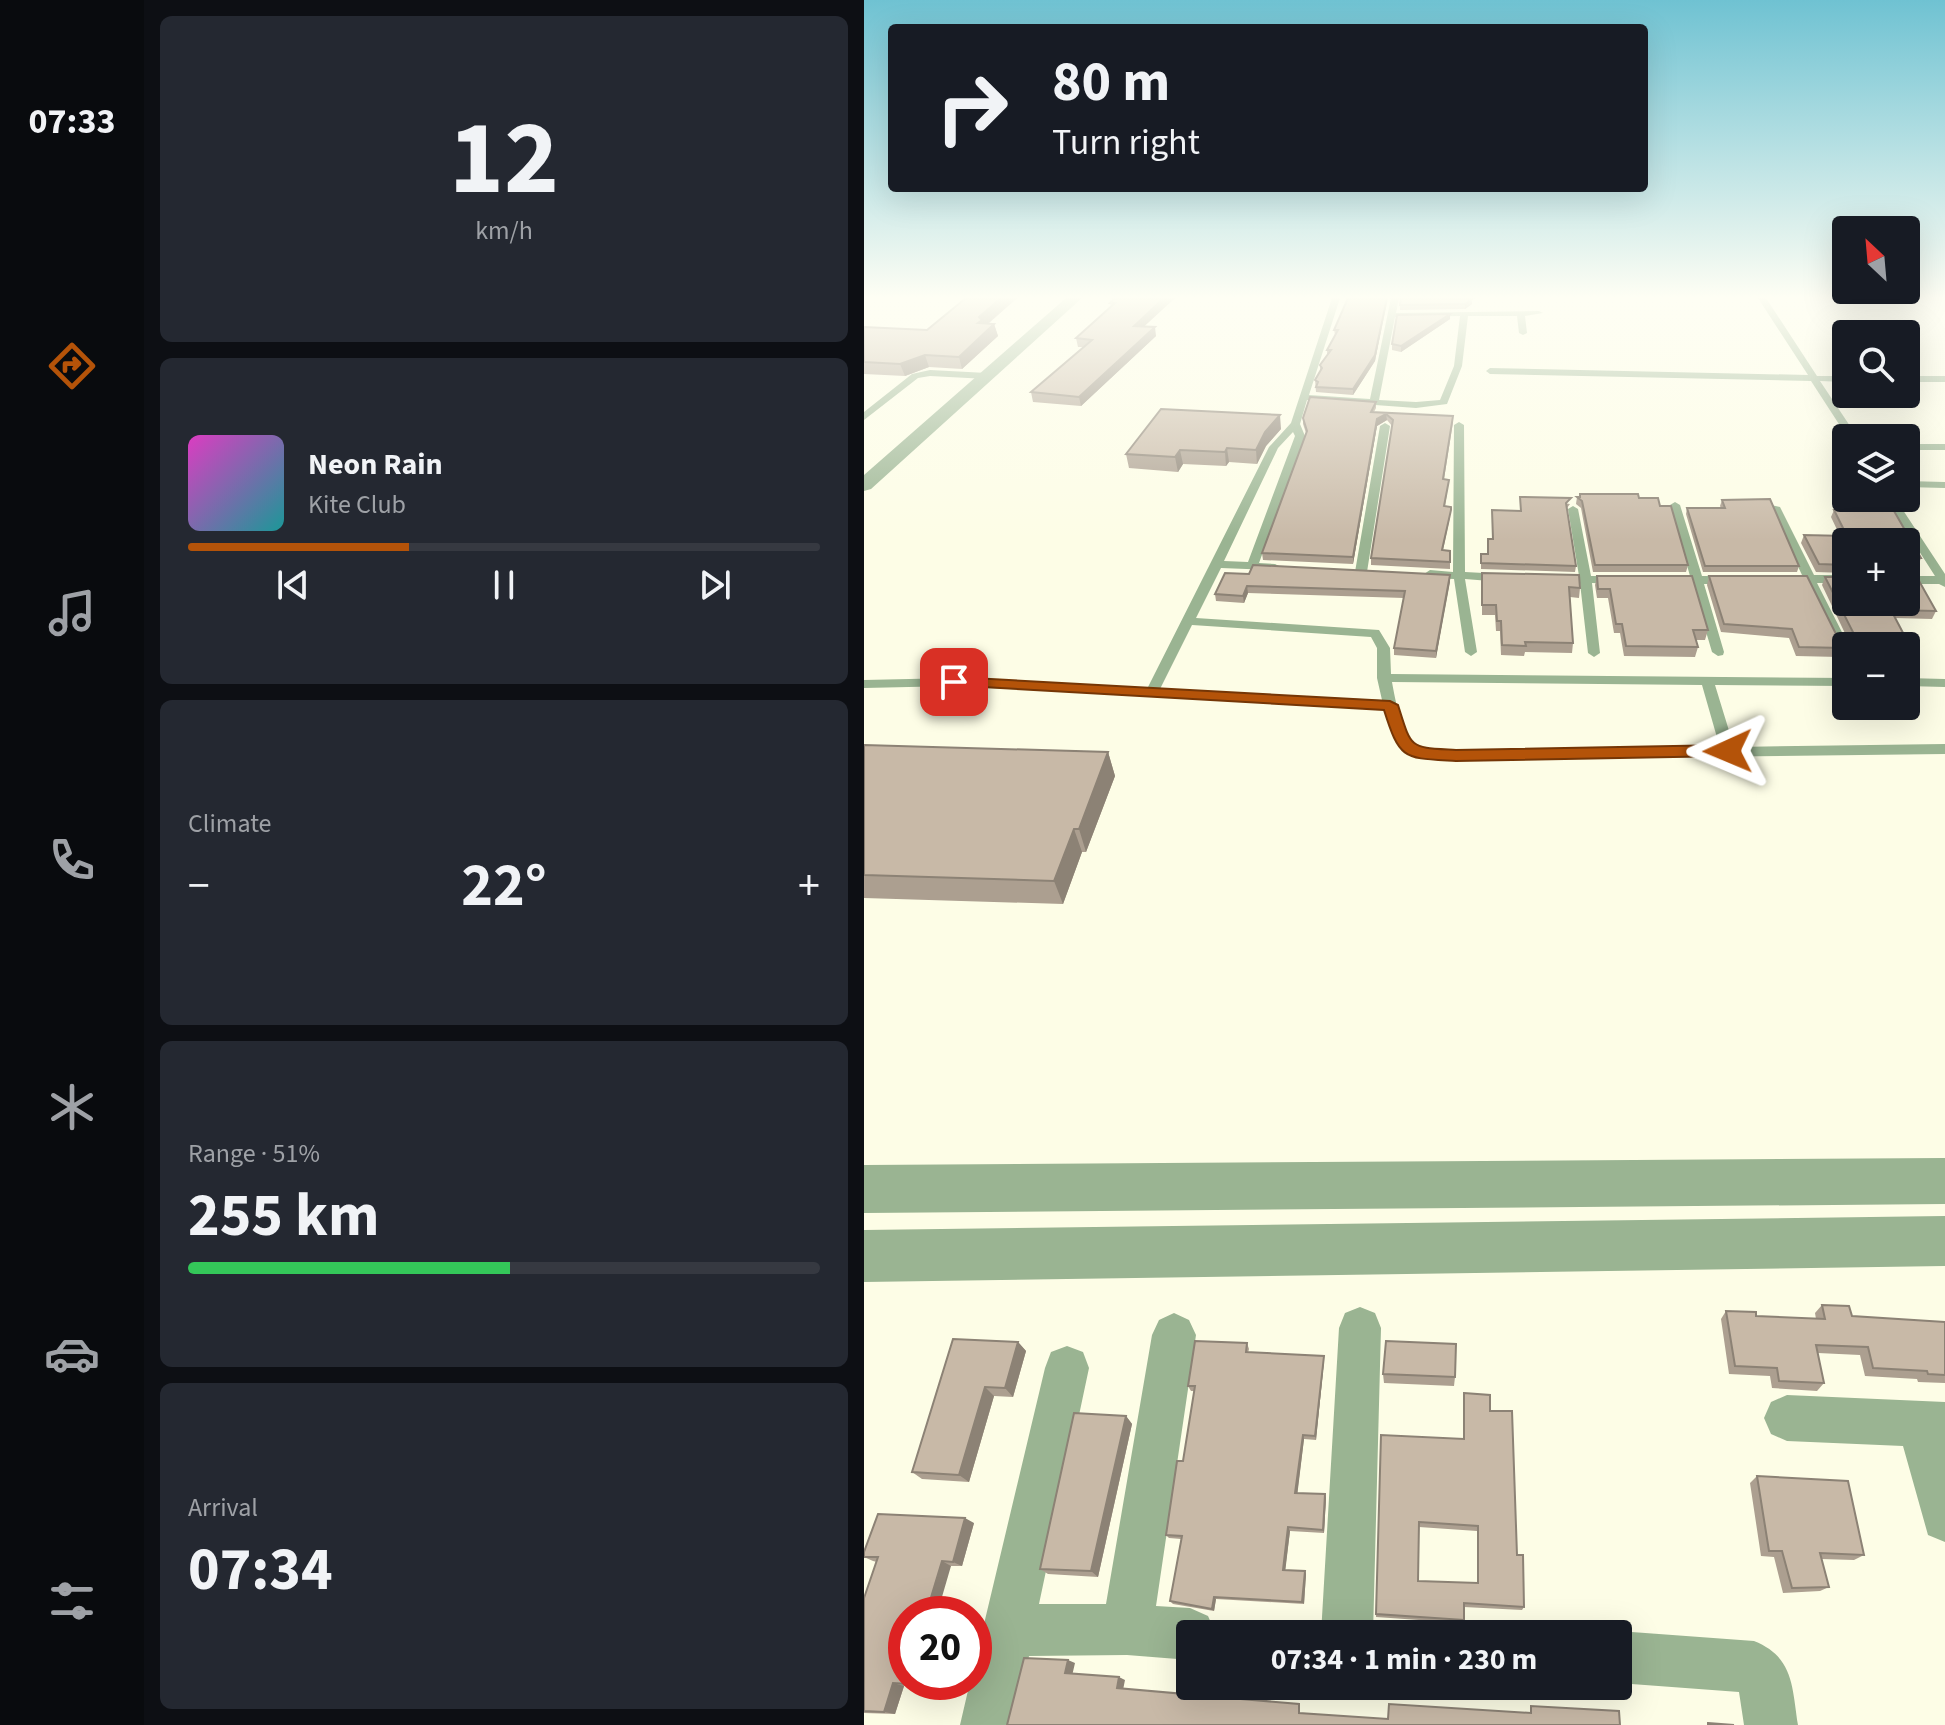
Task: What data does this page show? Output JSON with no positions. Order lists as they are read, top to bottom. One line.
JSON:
{"north":"top left","page":{"tabs":"07:33","tile":[["12","km/h"],"Climate",["Range · 51%","255 km"],["Arrival","07:34"]],"turn":["80 m","Turn right"],"map_buttons":["+","−"],"song":["Neon Rain","Kite Club"],"heat":["−","22°","+"],"limit":"20","trip":"07:34 · 1 min · 230 m"}}
